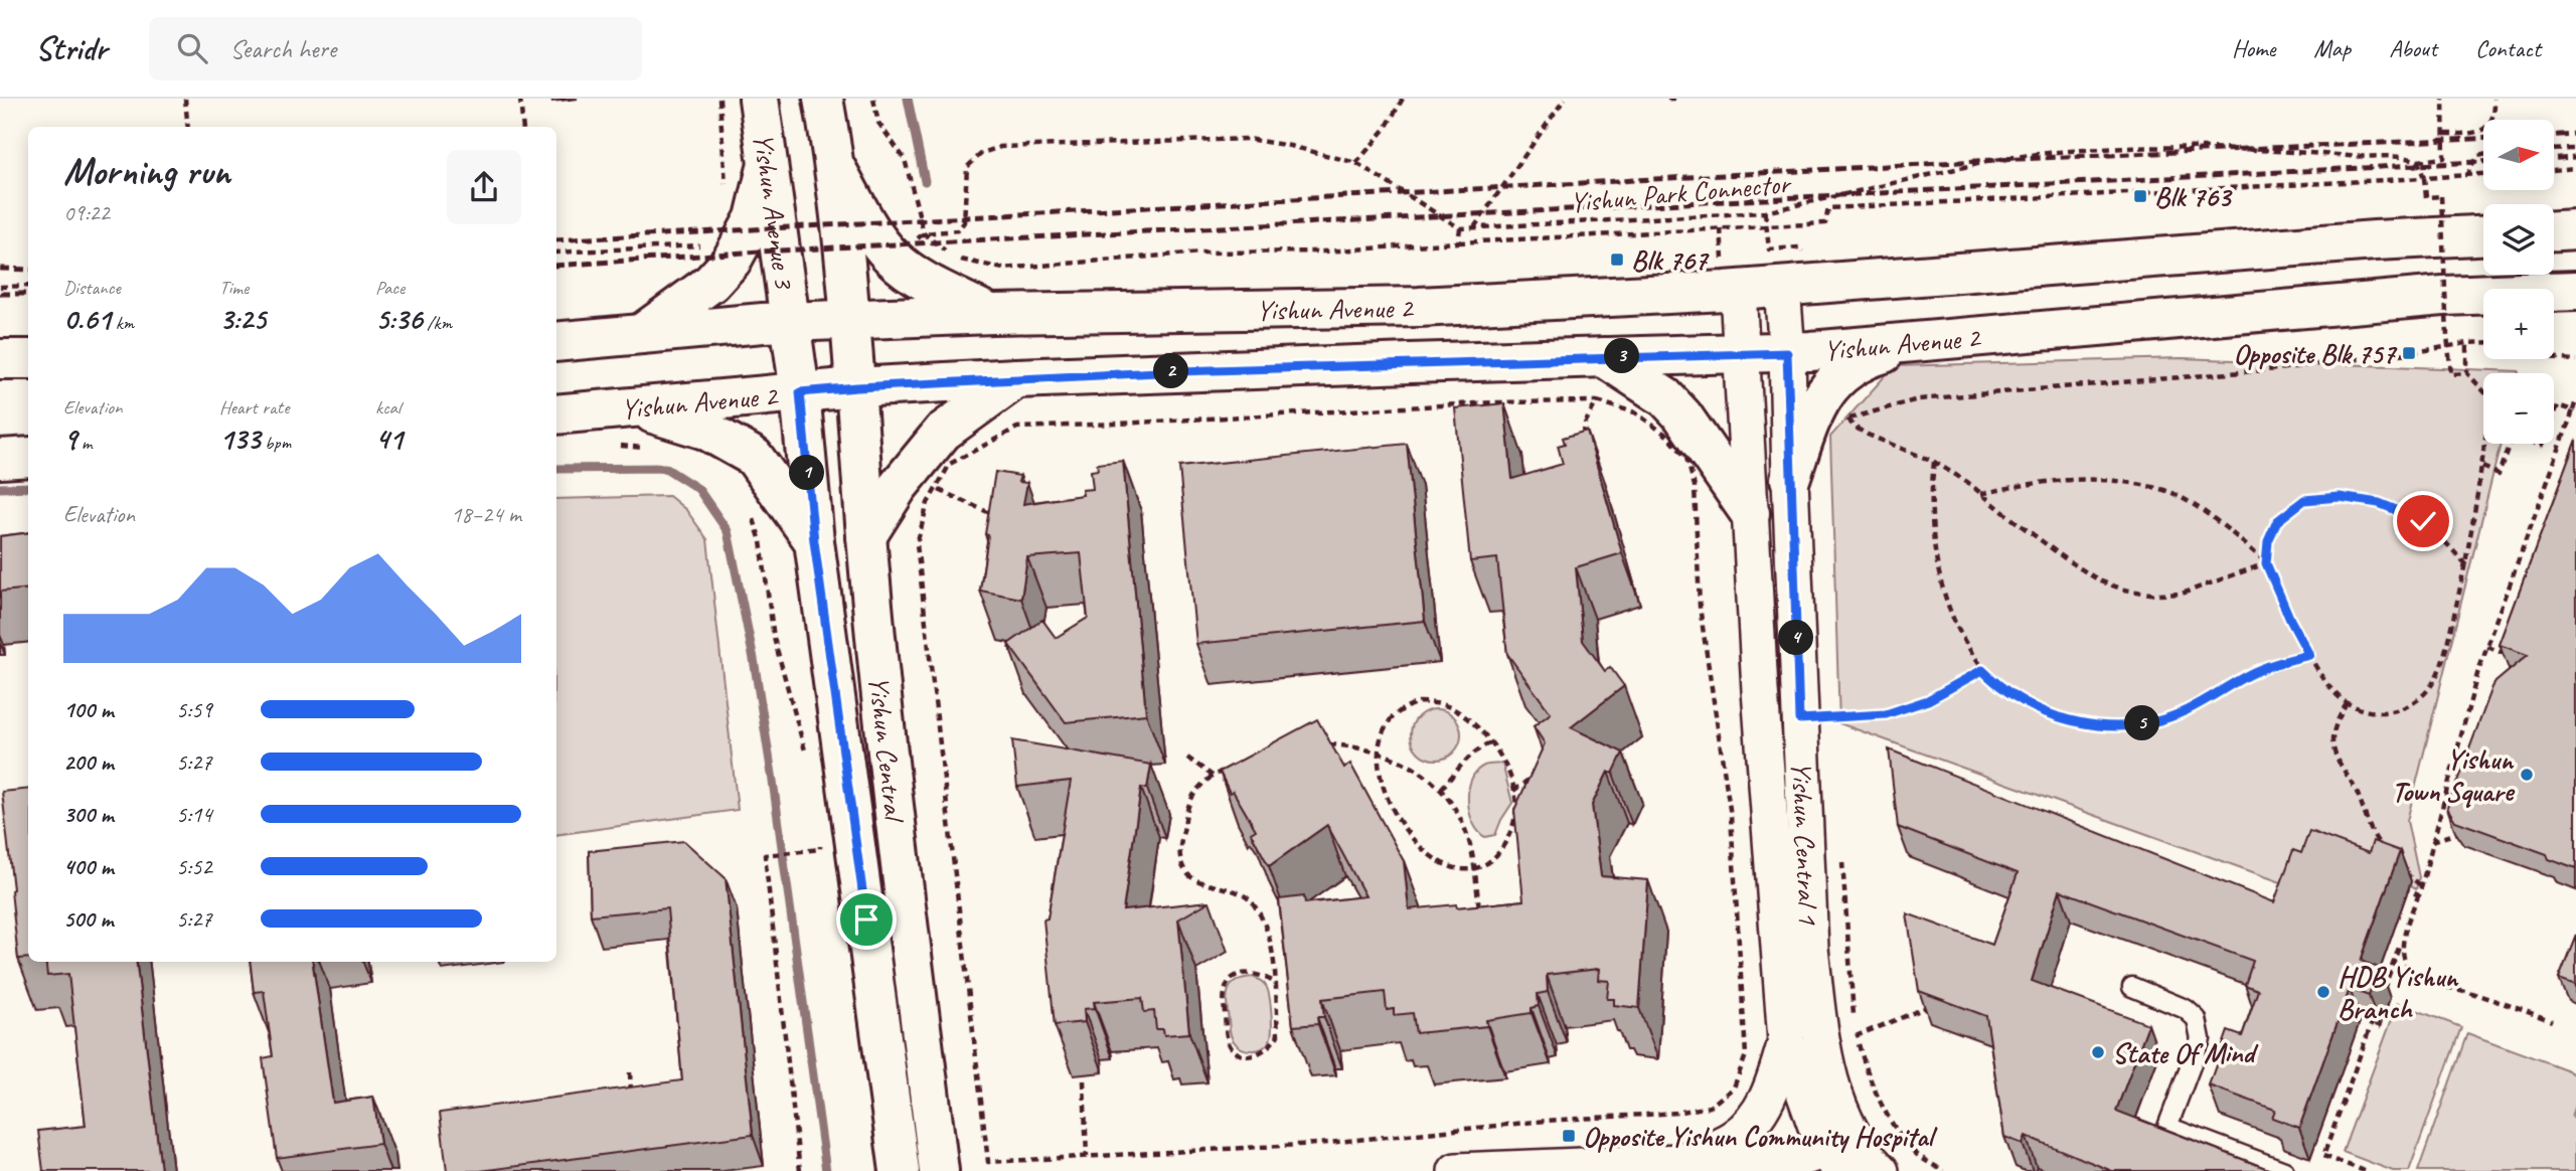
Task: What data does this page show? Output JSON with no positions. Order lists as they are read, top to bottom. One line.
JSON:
{"streets":{"main road":["Yishun Avenue 3","Yishun Avenue 2","Yishun Central"],"street":["Yishun Central 1"],"path":["Yishun Park Connector"]},"crossings":[["Yishun Avenue 3","Yishun Avenue 2"],["Yishun Avenue 3","Yishun Central"],["Yishun Avenue 2","Yishun Central"],["Yishun Avenue 2","Yishun Central 1"]],"places":{"transit":["Blk 763","Blk 767","Opposite Blk 757","Opposite Yishun Community Hospital"],"other":["Yishun Town Square","HDB Yishun Branch","State Of Mind"]},"north":"right","page":{"header":"Stridr","search":"Search here","nav":["Home","Map","About","Contact"],"map_buttons":["+","−"],"heading":["Morning run","09:22"],"stats":[["Distance","0.61 km"],["Time","3:25"],["Pace","5:36 /km"],["Elevation","9 m"],["Heart rate","133 bpm"],["kcal","41"]],"pins":["3","2","1","4","5"],"chart":["Elevation","18–24 m"],"list":[{"name":"100 m","note":"5:59"},{"name":"200 m","note":"5:27"},{"name":"300 m","note":"5:14"},{"name":"400 m","note":"5:52"},{"name":"500 m","note":"5:27"}]}}
